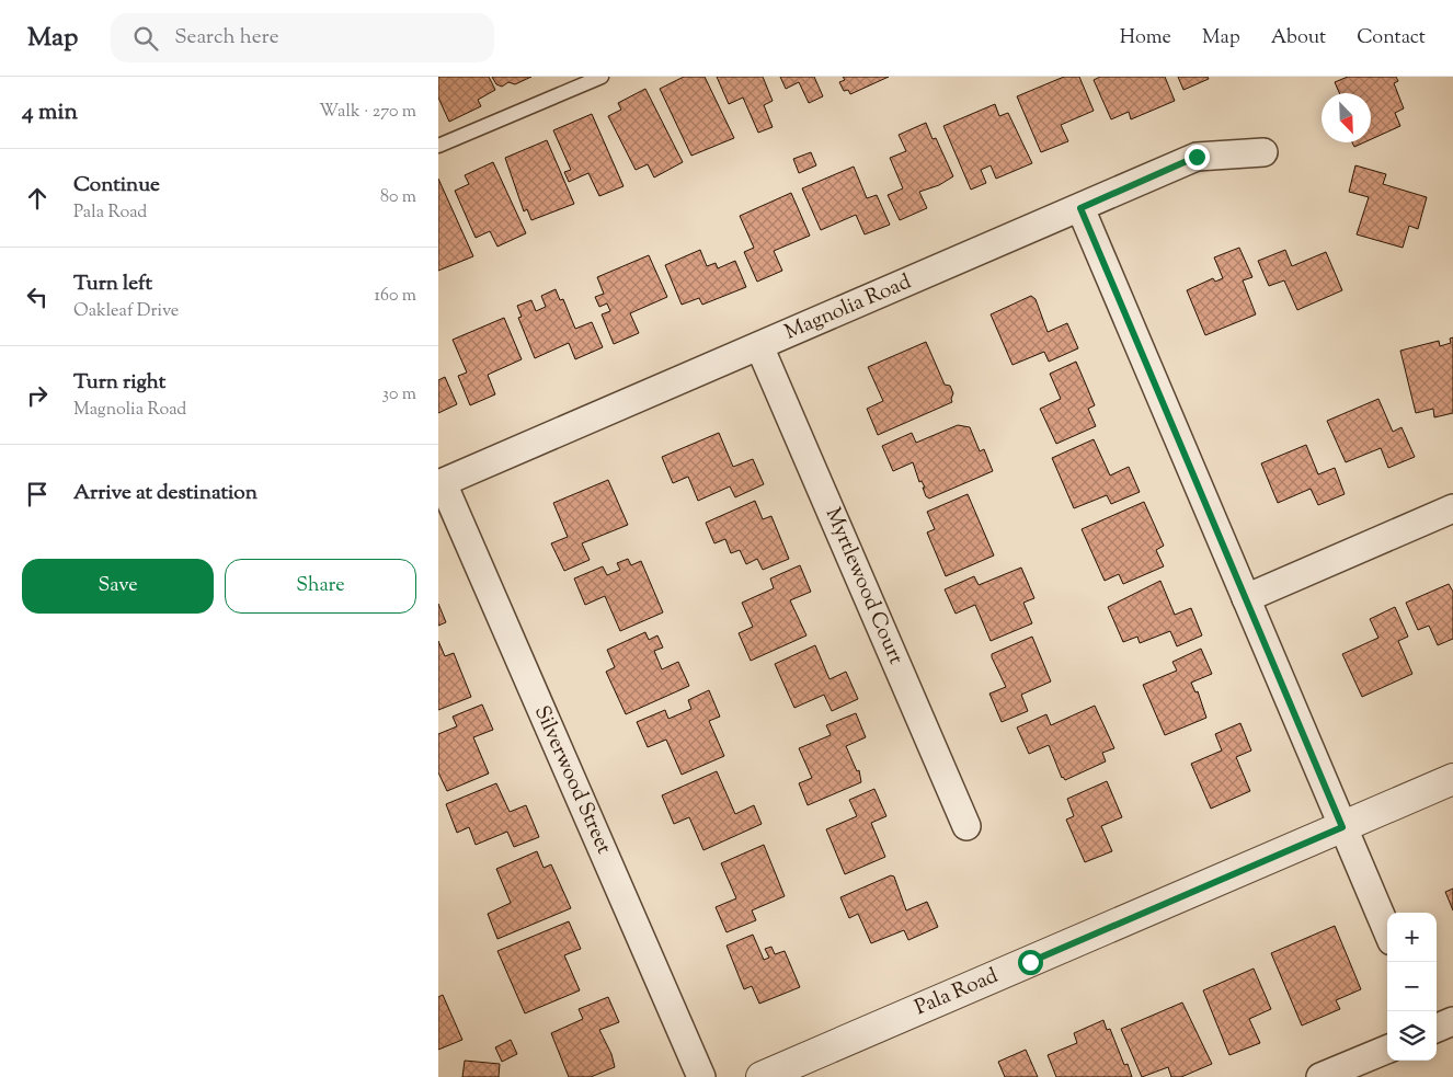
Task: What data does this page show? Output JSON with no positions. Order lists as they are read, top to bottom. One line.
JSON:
{"streets":{"street":["Magnolia Road","Myrtlewood Court","Silverwood Street","Pala Road"]},"crossings":[["Magnolia Road","Myrtlewood Court"],["Magnolia Road","Silverwood Street"]],"north":"bottom right","page":{"header":"Map","search":"Search here","nav":["Home","Map","About","Contact"],"heading":["4 min","Walk · 270 m"],"list":[["Continue","Pala Road","80 m"],["Turn left","Oakleaf Drive","160 m"],["Turn right","Magnolia Road","30 m"],"Arrive at destination"],"buttons":["Save","Share"],"map_buttons":["+","−"]}}
